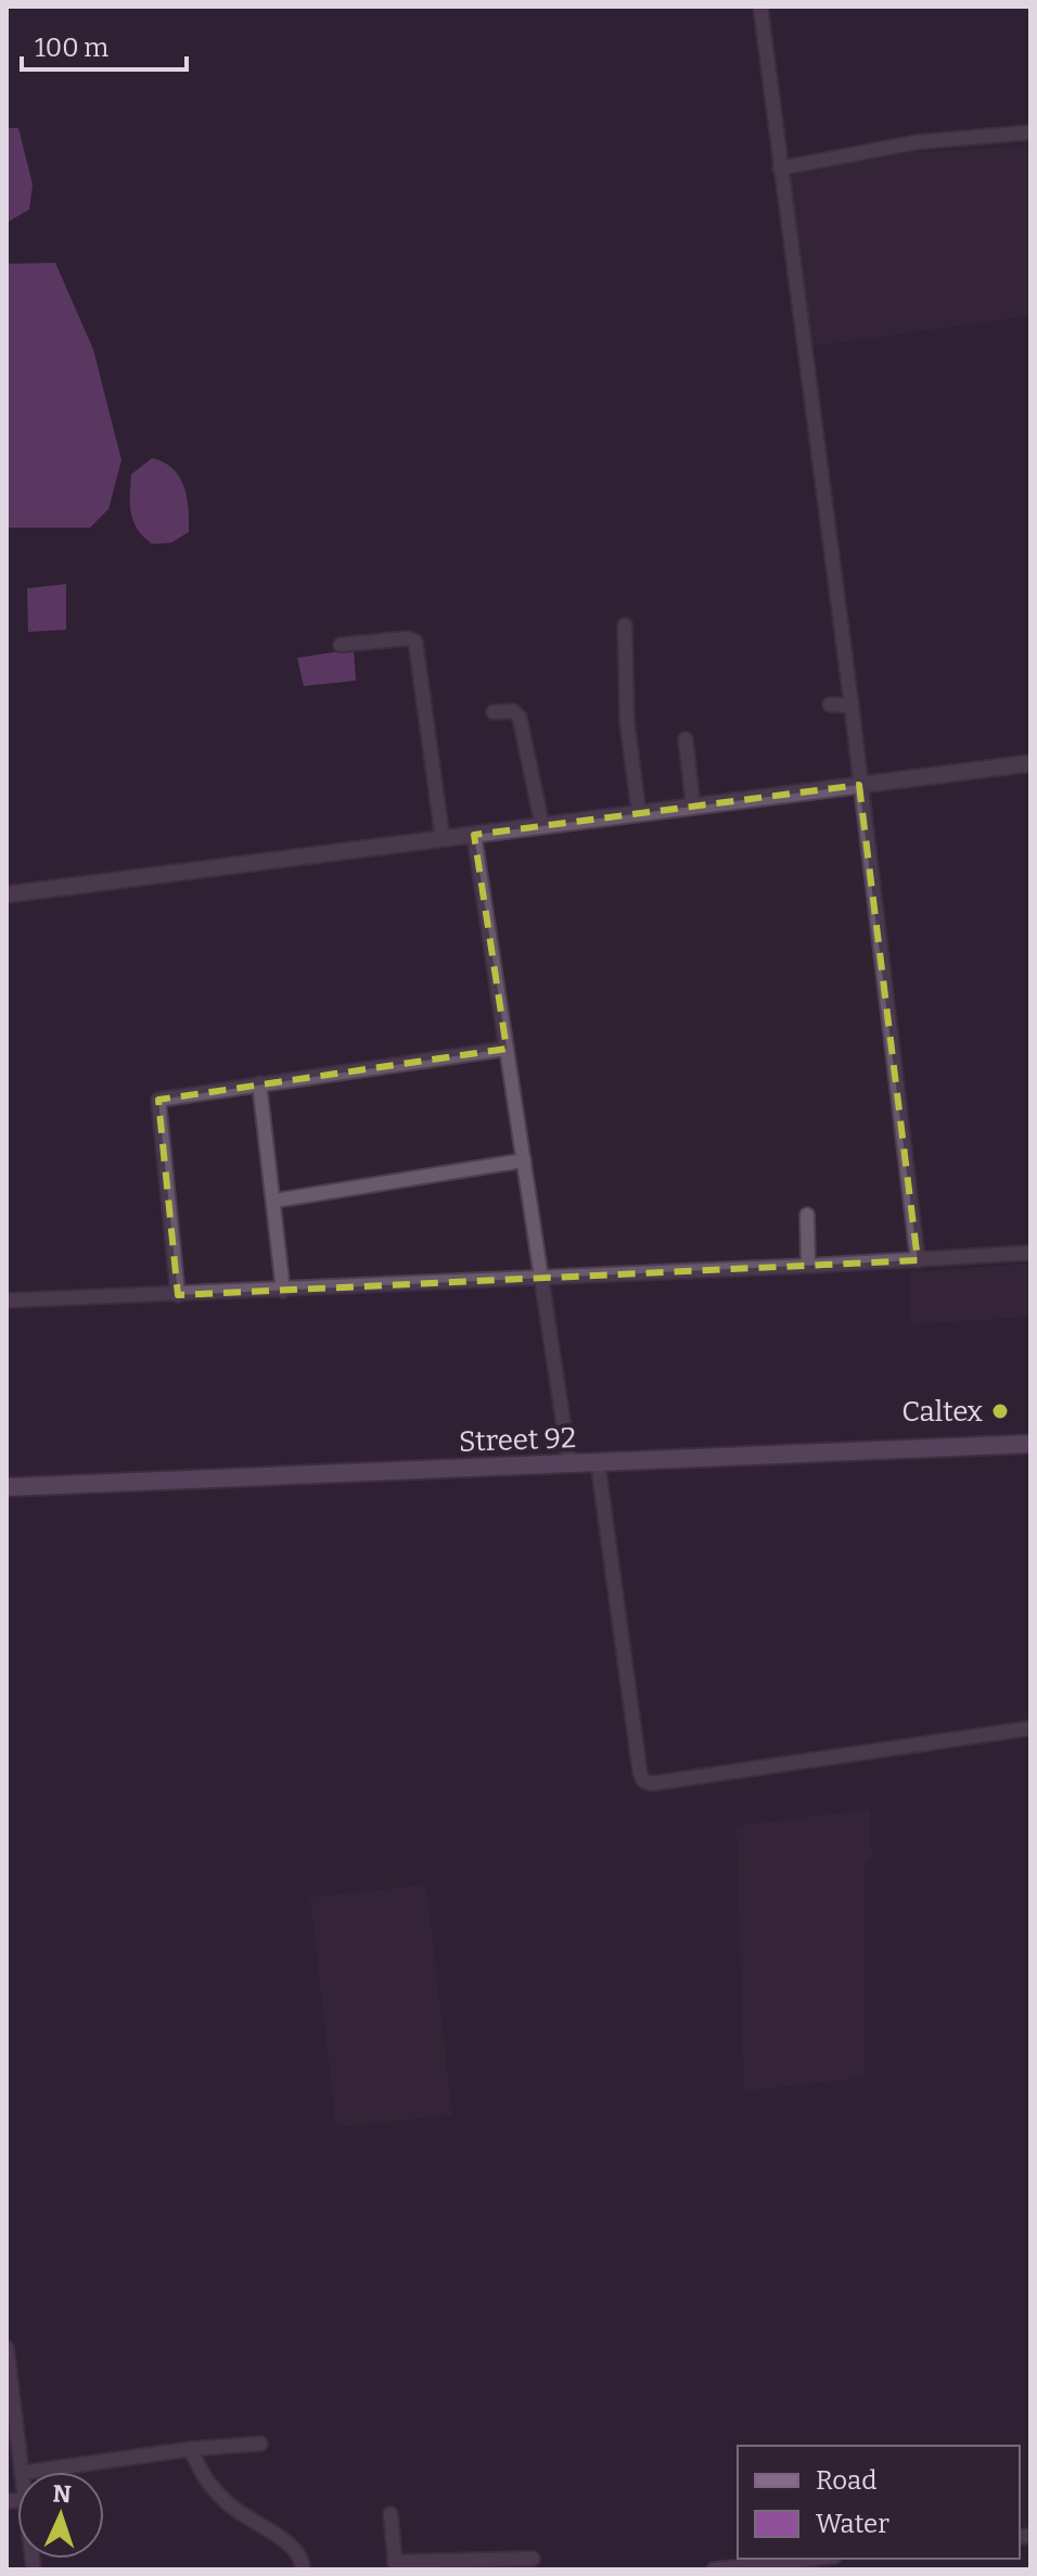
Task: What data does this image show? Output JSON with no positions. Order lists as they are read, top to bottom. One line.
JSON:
{"streets":{"main road":["Street 92"]},"places":["Caltex"],"legend":["Road","Water"],"scale_bar":"100 m","north":"top"}
